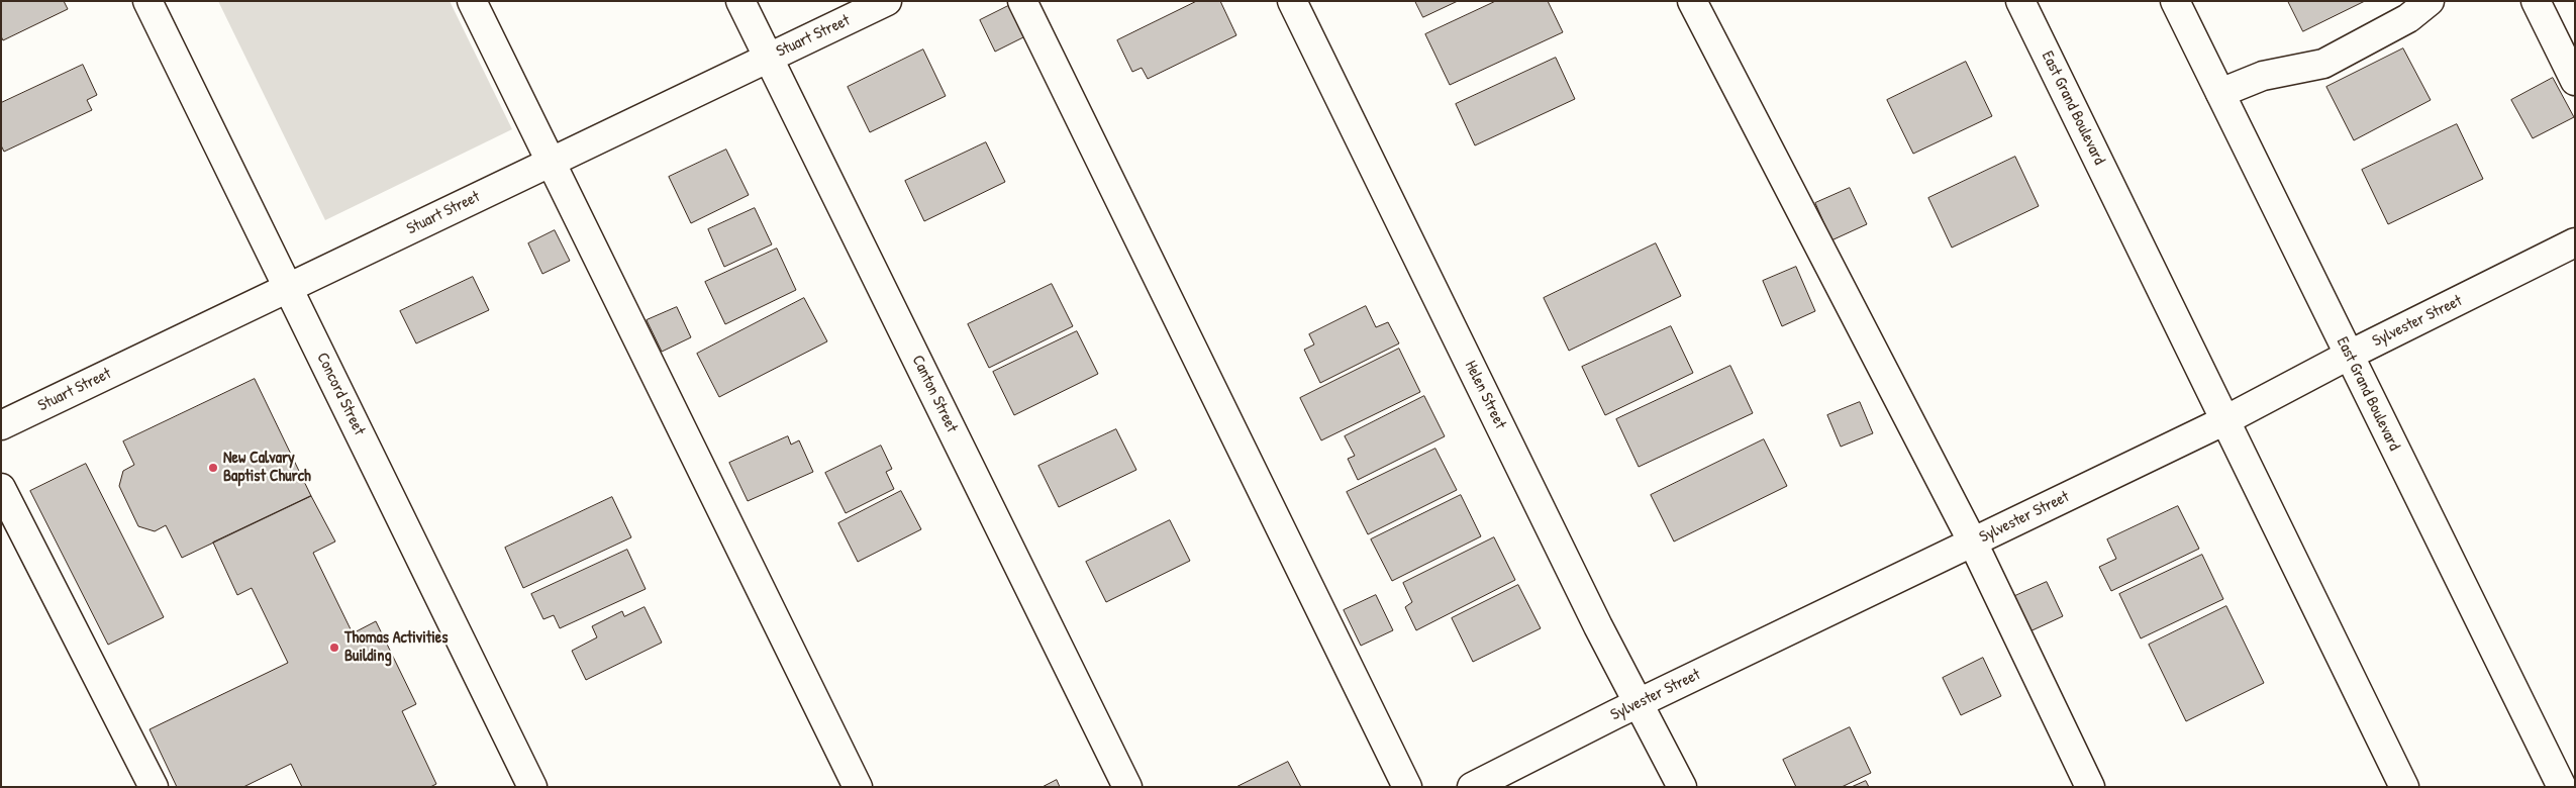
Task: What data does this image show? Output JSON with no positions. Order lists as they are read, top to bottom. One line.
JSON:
{"streets":{"street":["Stuart Street","East Grand Boulevard","Sylvester Street","Concord Street","Canton Street","Helen Street"]},"crossings":[["Stuart Street","Concord Street"],["Stuart Street","Canton Street"],["East Grand Boulevard","Sylvester Street"],["Sylvester Street","Helen Street"]],"places":["New Calvary Baptist Church","Thomas Activities Building"]}
